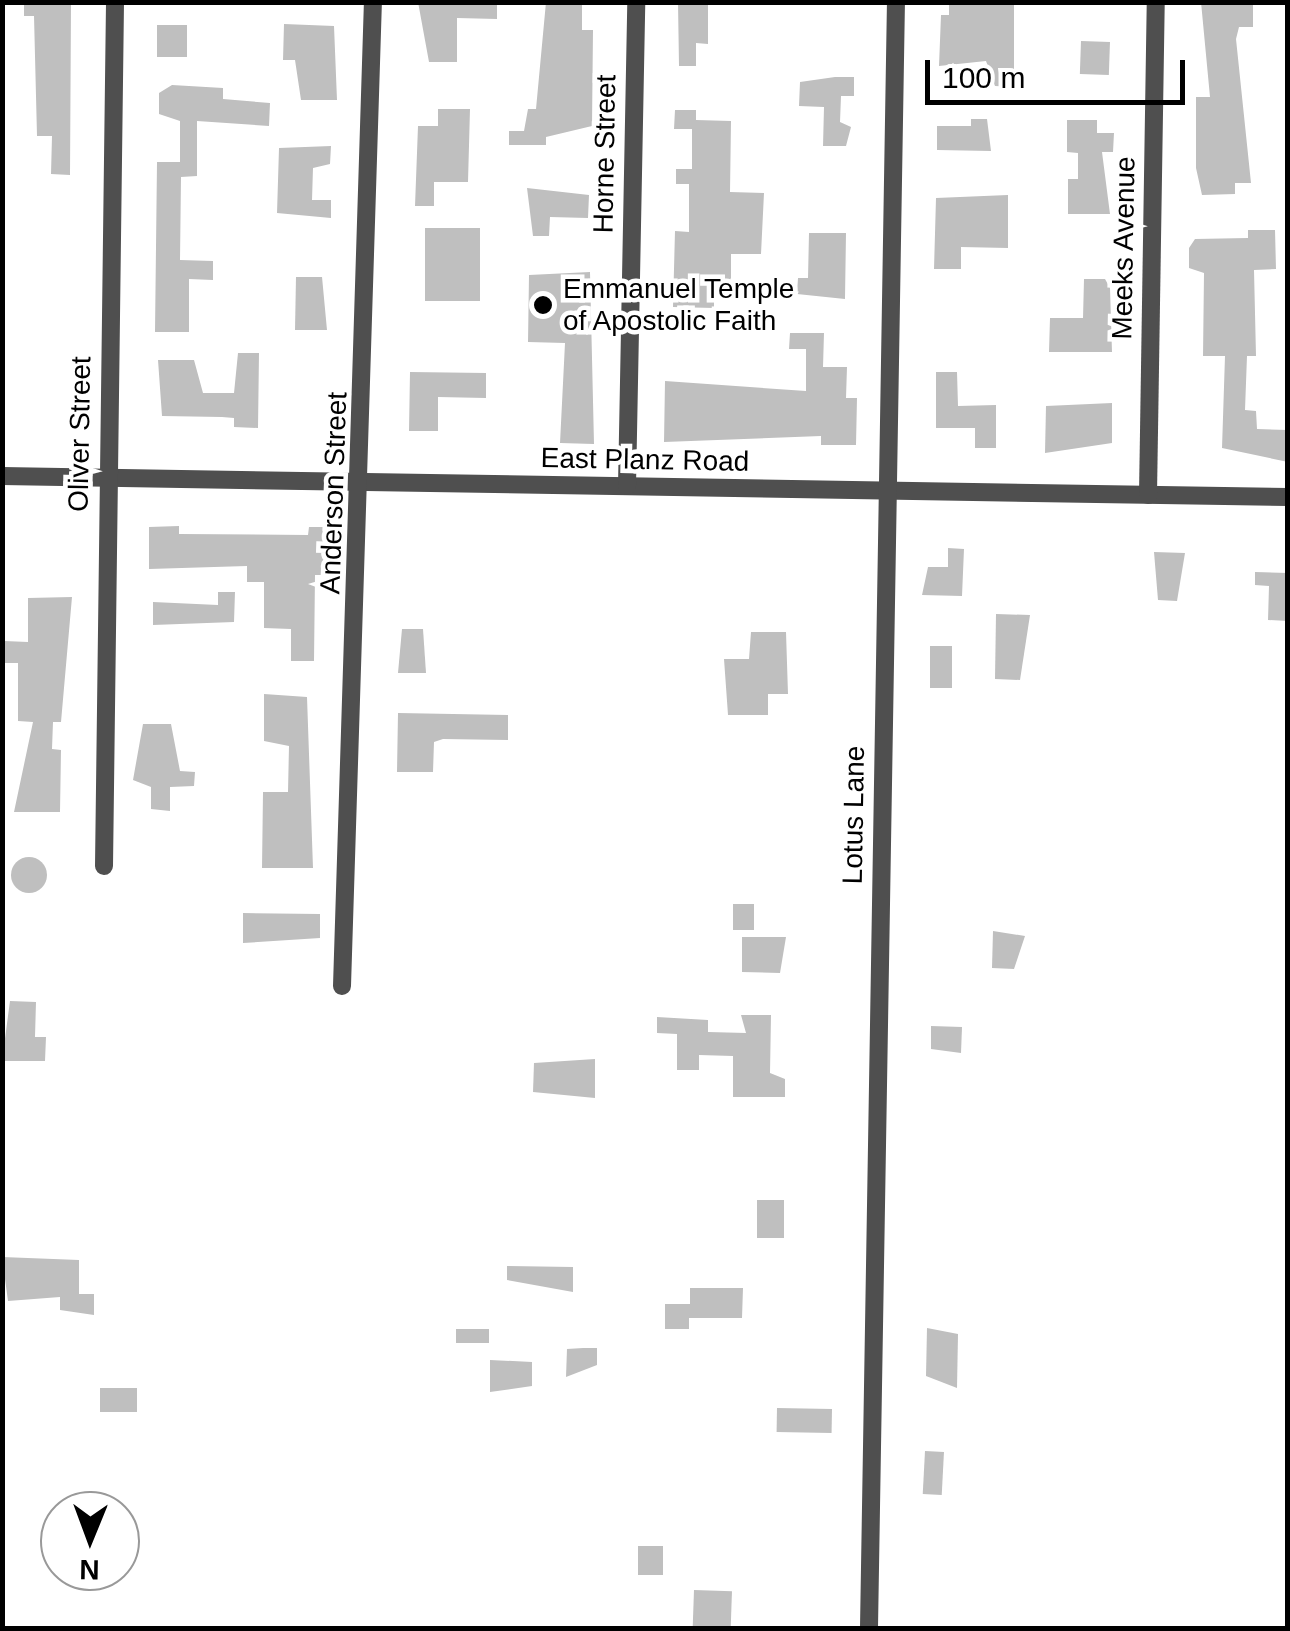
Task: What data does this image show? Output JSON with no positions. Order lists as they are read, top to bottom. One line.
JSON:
{"streets":{"street":["Horne Street","Meeks Avenue","Oliver Street","East Planz Road","Anderson Street","Lotus Lane"]},"crossings":[["Horne Street","East Planz Road"],["Meeks Avenue","East Planz Road"],["Oliver Street","East Planz Road"],["East Planz Road","Anderson Street"],["East Planz Road","Lotus Lane"]],"places":["Emmanuel Temple of Apostolic Faith"],"scale_bar":"100 m","north":"bottom"}
